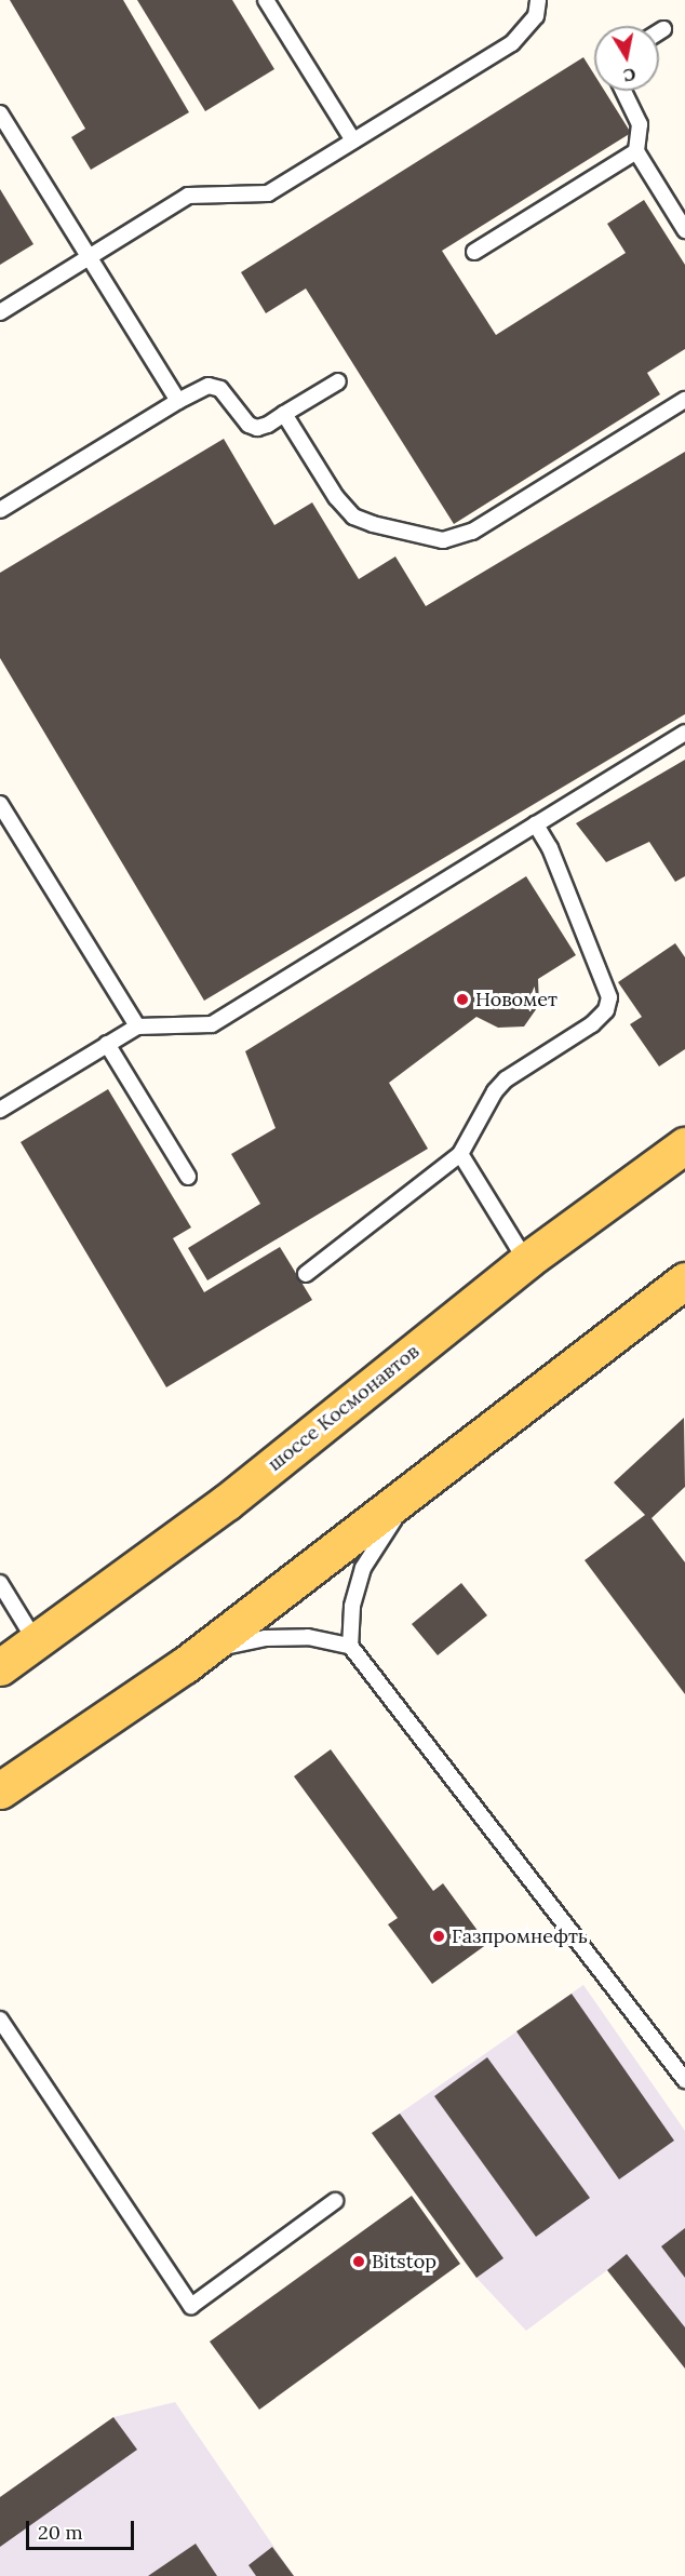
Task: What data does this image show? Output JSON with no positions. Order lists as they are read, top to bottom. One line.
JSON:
{"streets":{"main road":["шоссе Космонавтов"]},"places":["Новомет","Газпромнефть","Bitstop"],"scale_bar":"20 m","north":"bottom"}
